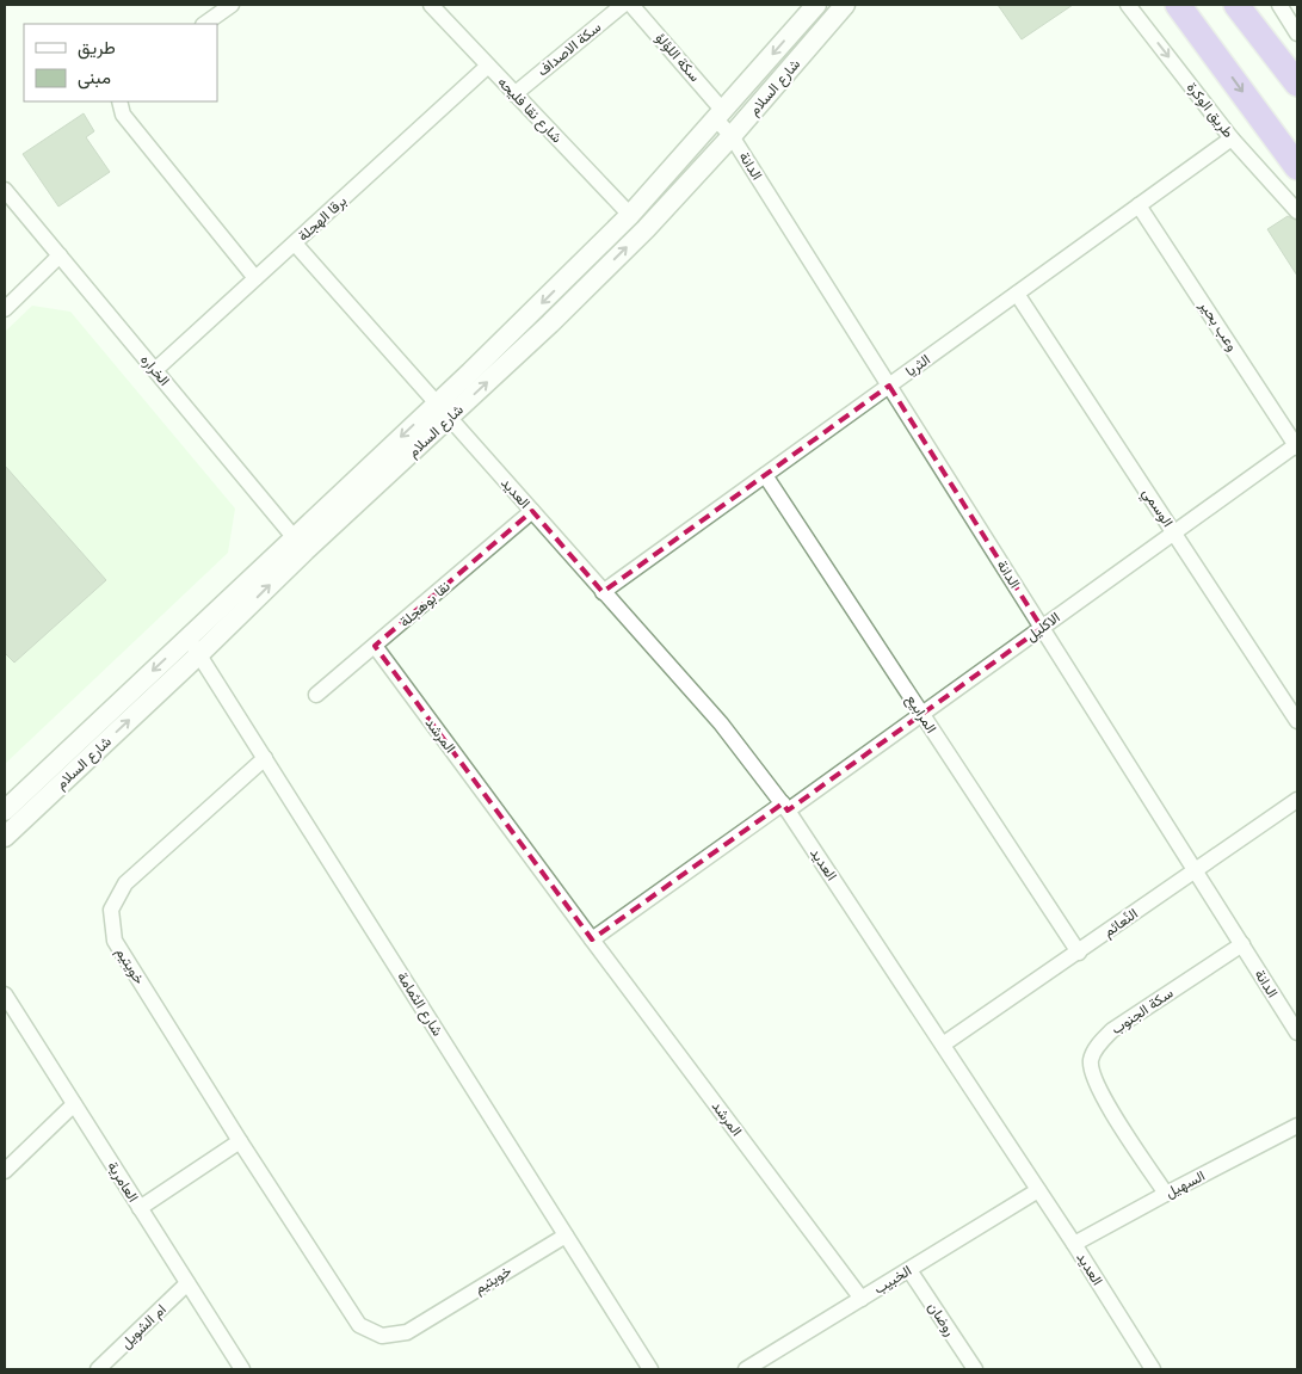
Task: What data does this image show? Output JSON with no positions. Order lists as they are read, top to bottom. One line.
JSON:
{"streets":{"street":["سكة الاصداف","سكة اللؤلؤ","شارع السلام","شارع نقا فليحه","طريق الوكرة","الدانة","برقا الهجلة","وعب بحير","الثريا","الخراره","العديد","الوسمي","نقا بوهجلة","الاكليل","المرابيع","المرشد","النًعائم","خويتيم","شارع الثمامة","سكة الجنوب","العامرية","السهيل","الخبيب","روضان","ام الشويل"]},"crossings":[["سكة الاصداف","شارع نقا فليحه"],["سكة اللؤلؤ","شارع السلام"],["سكة اللؤلؤ","الدانة"],["شارع السلام","شارع نقا فليحه"],["شارع السلام","الدانة"],["شارع السلام","الخراره"],["شارع السلام","العديد"],["شارع السلام","شارع الثمامة"],["شارع نقا فليحه","برقا الهجلة"],["طريق الوكرة","الثريا"],["الدانة","الثريا"],["الدانة","الاكليل"],["الدانة","النًعائم"],["الدانة","سكة الجنوب"],["برقا الهجلة","الخراره"],["برقا الهجلة","العديد"],["وعب بحير","الثريا"],["وعب بحير","الاكليل"],["الثريا","العديد"],["الثريا","الوسمي"],["الثريا","المرابيع"],["العديد","نقا بوهجلة"],["العديد","الاكليل"],["العديد","النًعائم"],["العديد","السهيل"],["العديد","الخبيب"],["الوسمي","الاكليل"],["نقا بوهجلة","المرشد"],["الاكليل","المرابيع"],["المرابيع","النًعائم"],["المرشد","الخبيب"],["خويتيم","شارع الثمامة"],["سكة الجنوب","السهيل"],["العامرية","ام الشويل"],["الخبيب","روضان"]],"one_way":["طريق الوكرة"],"legend":["طريق","مبنى"]}
